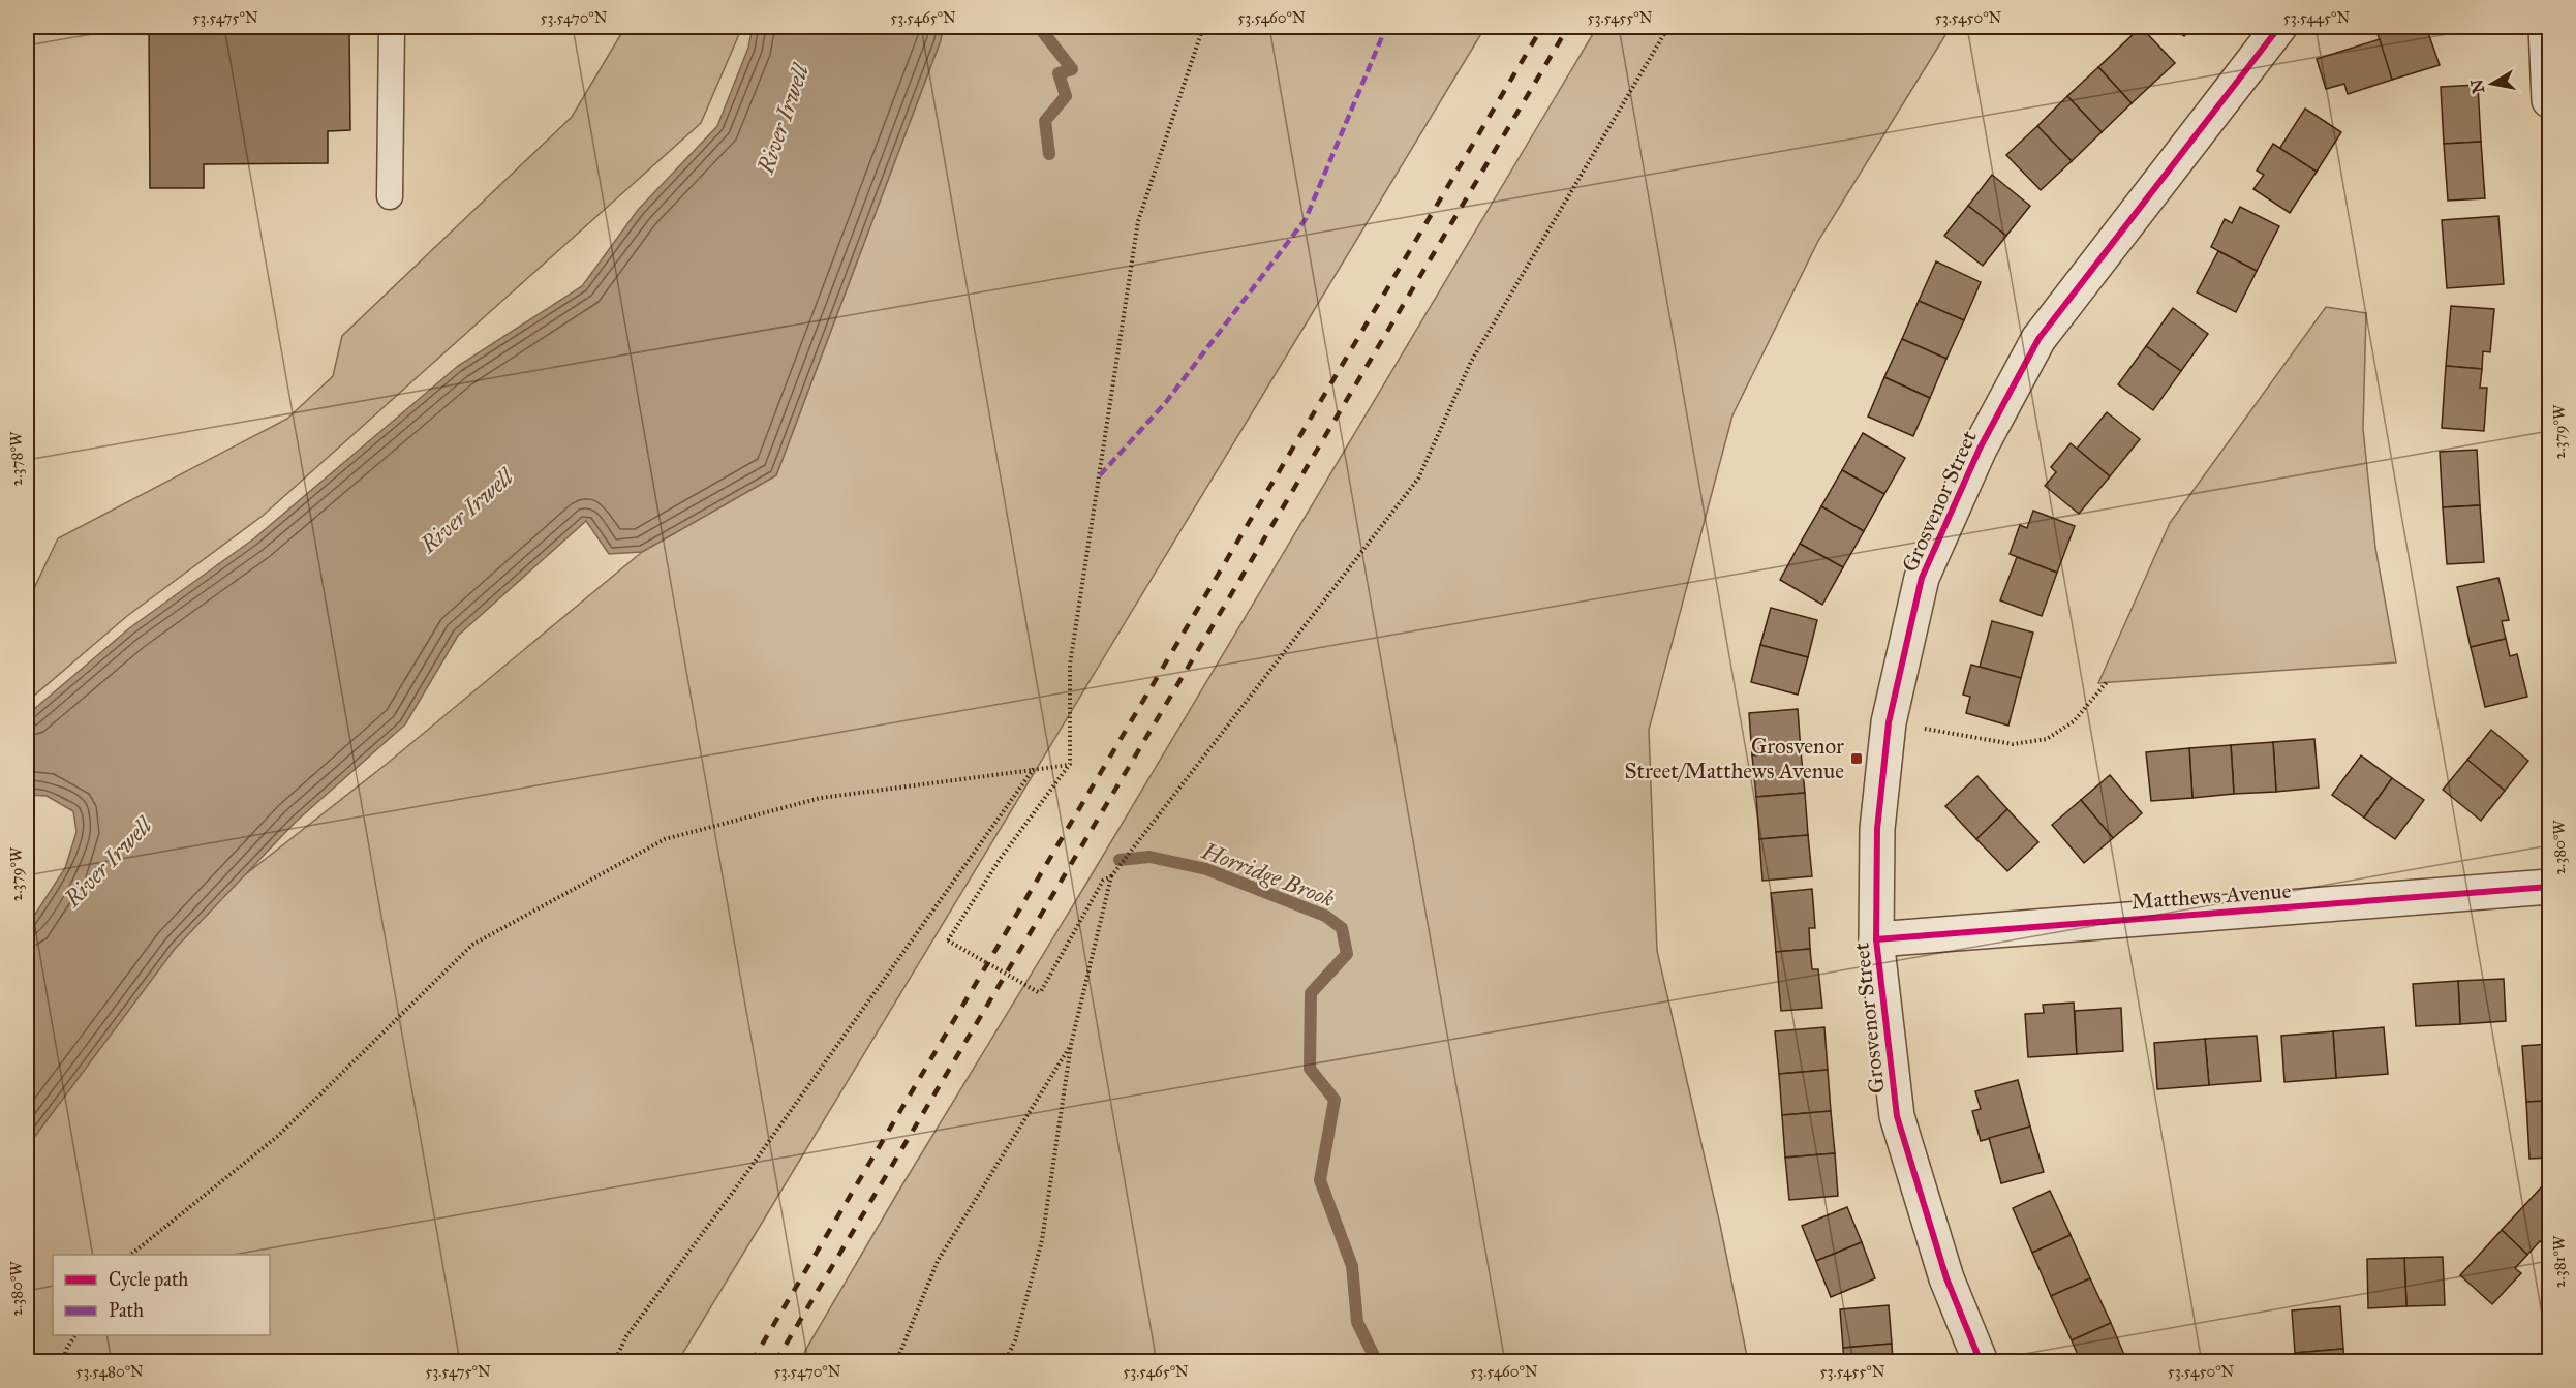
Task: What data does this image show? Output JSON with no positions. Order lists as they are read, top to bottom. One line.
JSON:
{"streets":{"street":["Grosvenor Street","Matthews Avenue"]},"crossings":[["Grosvenor Street","Matthews Avenue"]],"water":["River Irwell","Horridge Brook"],"places":{"transit":["Grosvenor Street/Matthews Avenue"]},"legend":["Cycle path","Path"],"north":"left","coordinates":["53.5475°N","53.5470°N","53.5465°N","53.5460°N","53.5455°N","53.5450°N","53.5445°N","2.379°W","2.378°W","2.380°W","2.381°W","53.5480°N"]}
